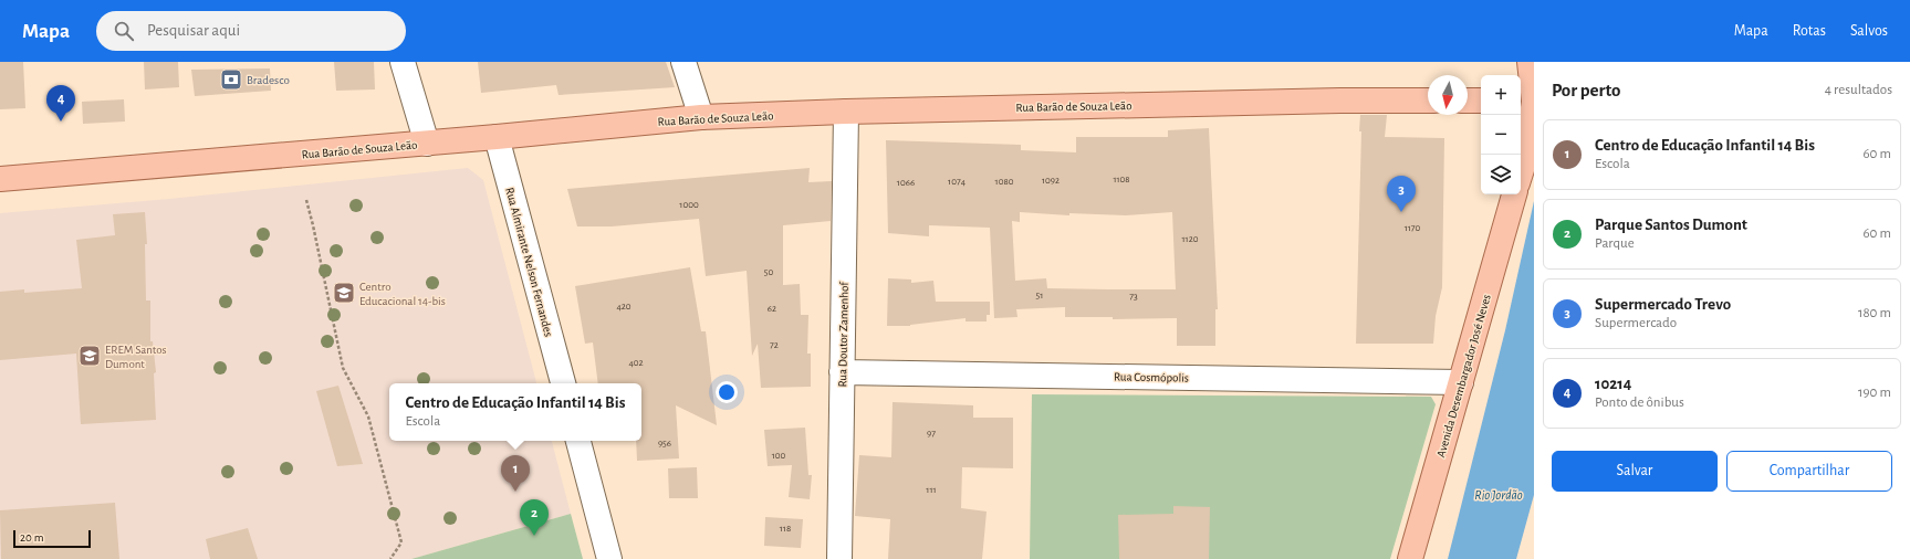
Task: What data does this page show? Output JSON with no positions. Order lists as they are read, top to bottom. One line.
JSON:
{"streets":{"main road":["Rua Barão de Souza Leão","Avenida Desembargador José Neves"],"street":["Rua Almirante Nelson Fernandes","Rua Doutor Zamenhof","Rua Cosmópolis"]},"crossings":[["Rua Barão de Souza Leão","Rua Almirante Nelson Fernandes"],["Rua Barão de Souza Leão","Rua Doutor Zamenhof"],["Rua Doutor Zamenhof","Rua Cosmópolis"],["Avenida Desembargador José Neves","Rua Cosmópolis"]],"water":["Rio Jordão"],"places":{"bank":["Bradesco"],"school or university":["Centro Educacional 14-bis","EREM Santos Dumont"]},"house_numbers":["1108","1092","1074","1080","1066","1000","1170","1120","50","51","73","420","62","72","402","97","956","100","111","118"],"scale_bar":"20 m","north":"bottom","page":{"header":"Mapa","search":"Pesquisar aqui","nav":["Mapa","Rotas","Salvos"],"heading":["Por perto","4 resultados"],"map_buttons":["+","−"],"pins":["4","3","1","2"],"list":[{"mark":"1","name":"Centro de Educação Infantil 14 Bis","note":"Escola","value":"60 m"},{"mark":"2","name":"Parque Santos Dumont","note":"Parque","value":"60 m"},{"mark":"3","name":"Supermercado Trevo","note":"Supermercado","value":"180 m"},{"mark":"4","name":"10214","note":"Ponto de ônibus","value":"190 m"}],"popup":["Centro de Educação Infantil 14 Bis","Escola"],"buttons":["Salvar","Compartilhar"],"scale":"20 m"}}
